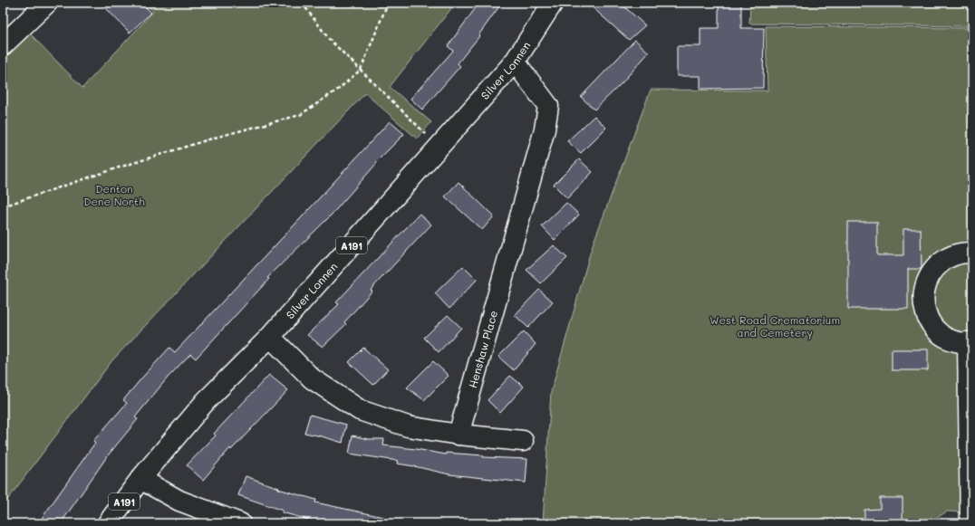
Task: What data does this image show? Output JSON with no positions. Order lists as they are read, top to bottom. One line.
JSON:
{"streets":{"street":["Silver Lonnen","A191","Henshaw Place"]},"crossings":[["Silver Lonnen","Henshaw Place"]],"parks":["Denton Dene North","West Road Crematorium and Cemetery"]}
